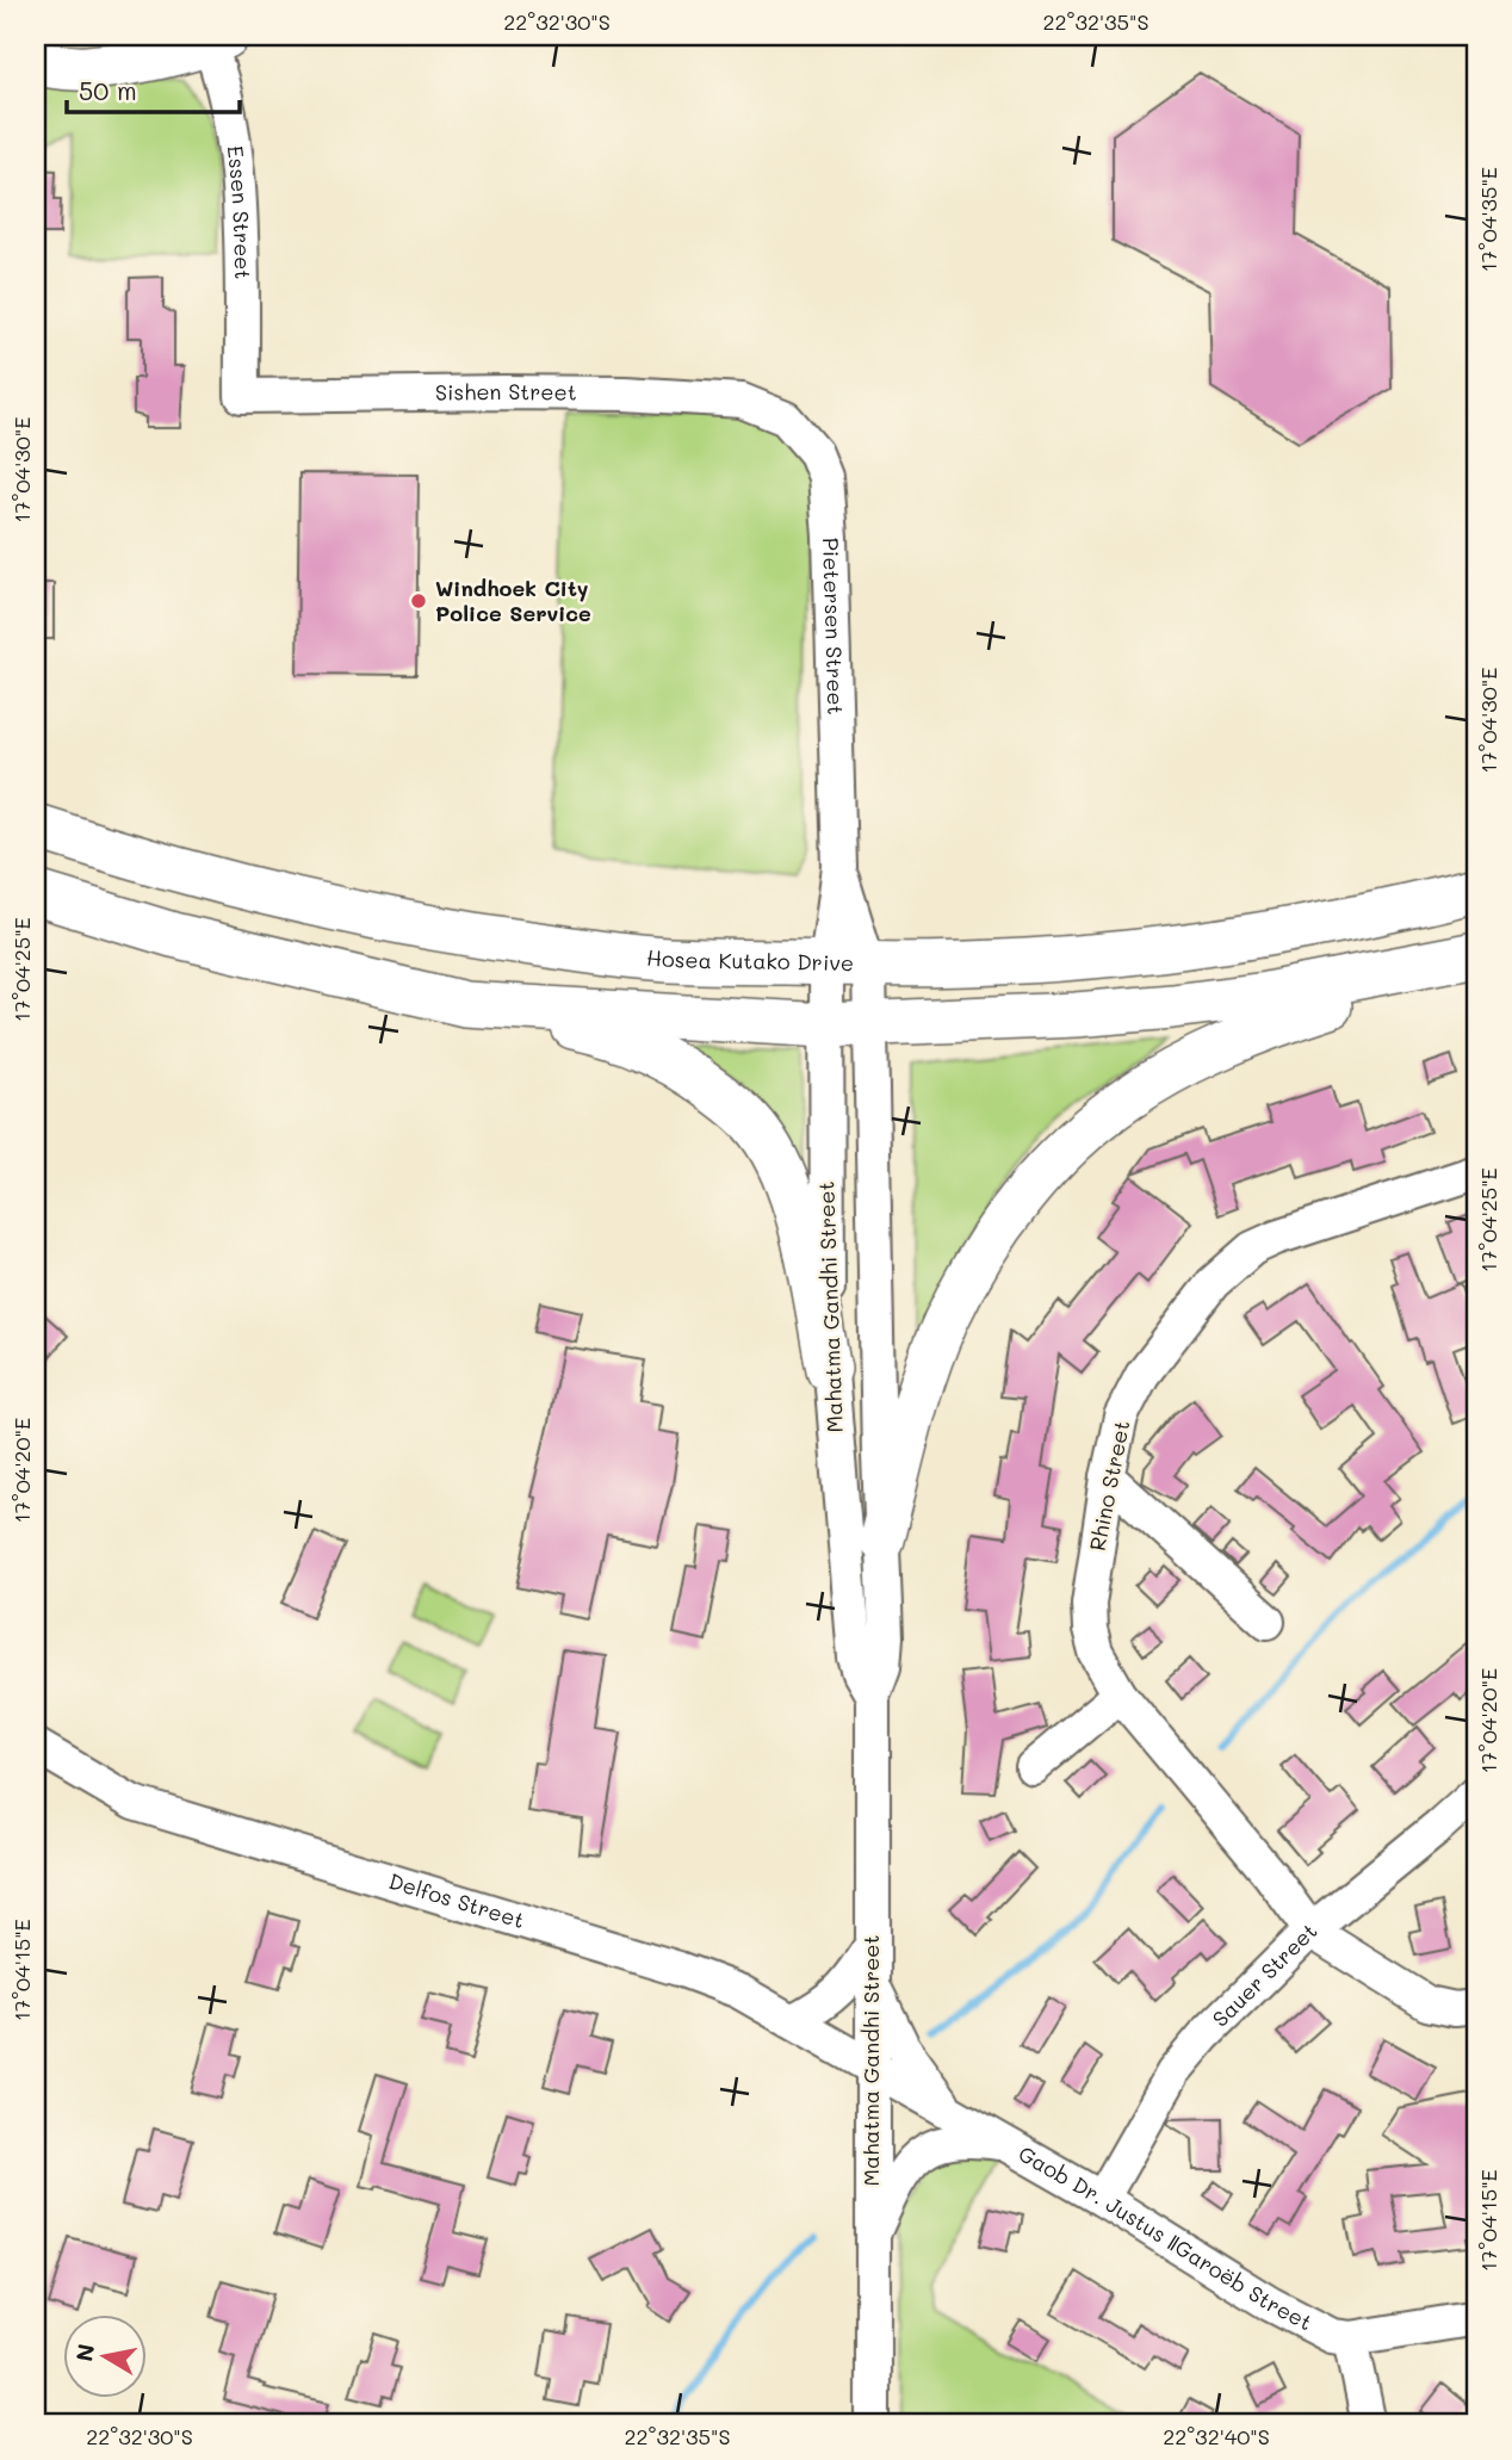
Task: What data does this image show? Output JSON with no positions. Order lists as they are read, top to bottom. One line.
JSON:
{"streets":{"main road":["Hosea Kutako Drive"],"street":["Essen Street","Sishen Street","Pietersen Street","Mahatma Gandhi Street","Rhino Street","Delfos Street","Sauer Street","Gaob Dr. Justus ǁGaroëb Street"]},"crossings":[["Essen Street","Sishen Street"],["Sishen Street","Pietersen Street"],["Pietersen Street","Hosea Kutako Drive"],["Pietersen Street","Mahatma Gandhi Street"],["Hosea Kutako Drive","Mahatma Gandhi Street"],["Mahatma Gandhi Street","Delfos Street"],["Mahatma Gandhi Street","Gaob Dr. Justus ǁGaroëb Street"],["Rhino Street","Sauer Street"],["Delfos Street","Gaob Dr. Justus ǁGaroëb Street"],["Sauer Street","Gaob Dr. Justus ǁGaroëb Street"]],"places":["Windhoek City Police Service"],"scale_bar":"50 m","north":"left","coordinates":["22°32'30\"S","22°32'35\"S","17°04'35\"E","17°04'30\"E","17°04'25\"E","17°04'20\"E","17°04'15\"E","22°32'40\"S"]}
